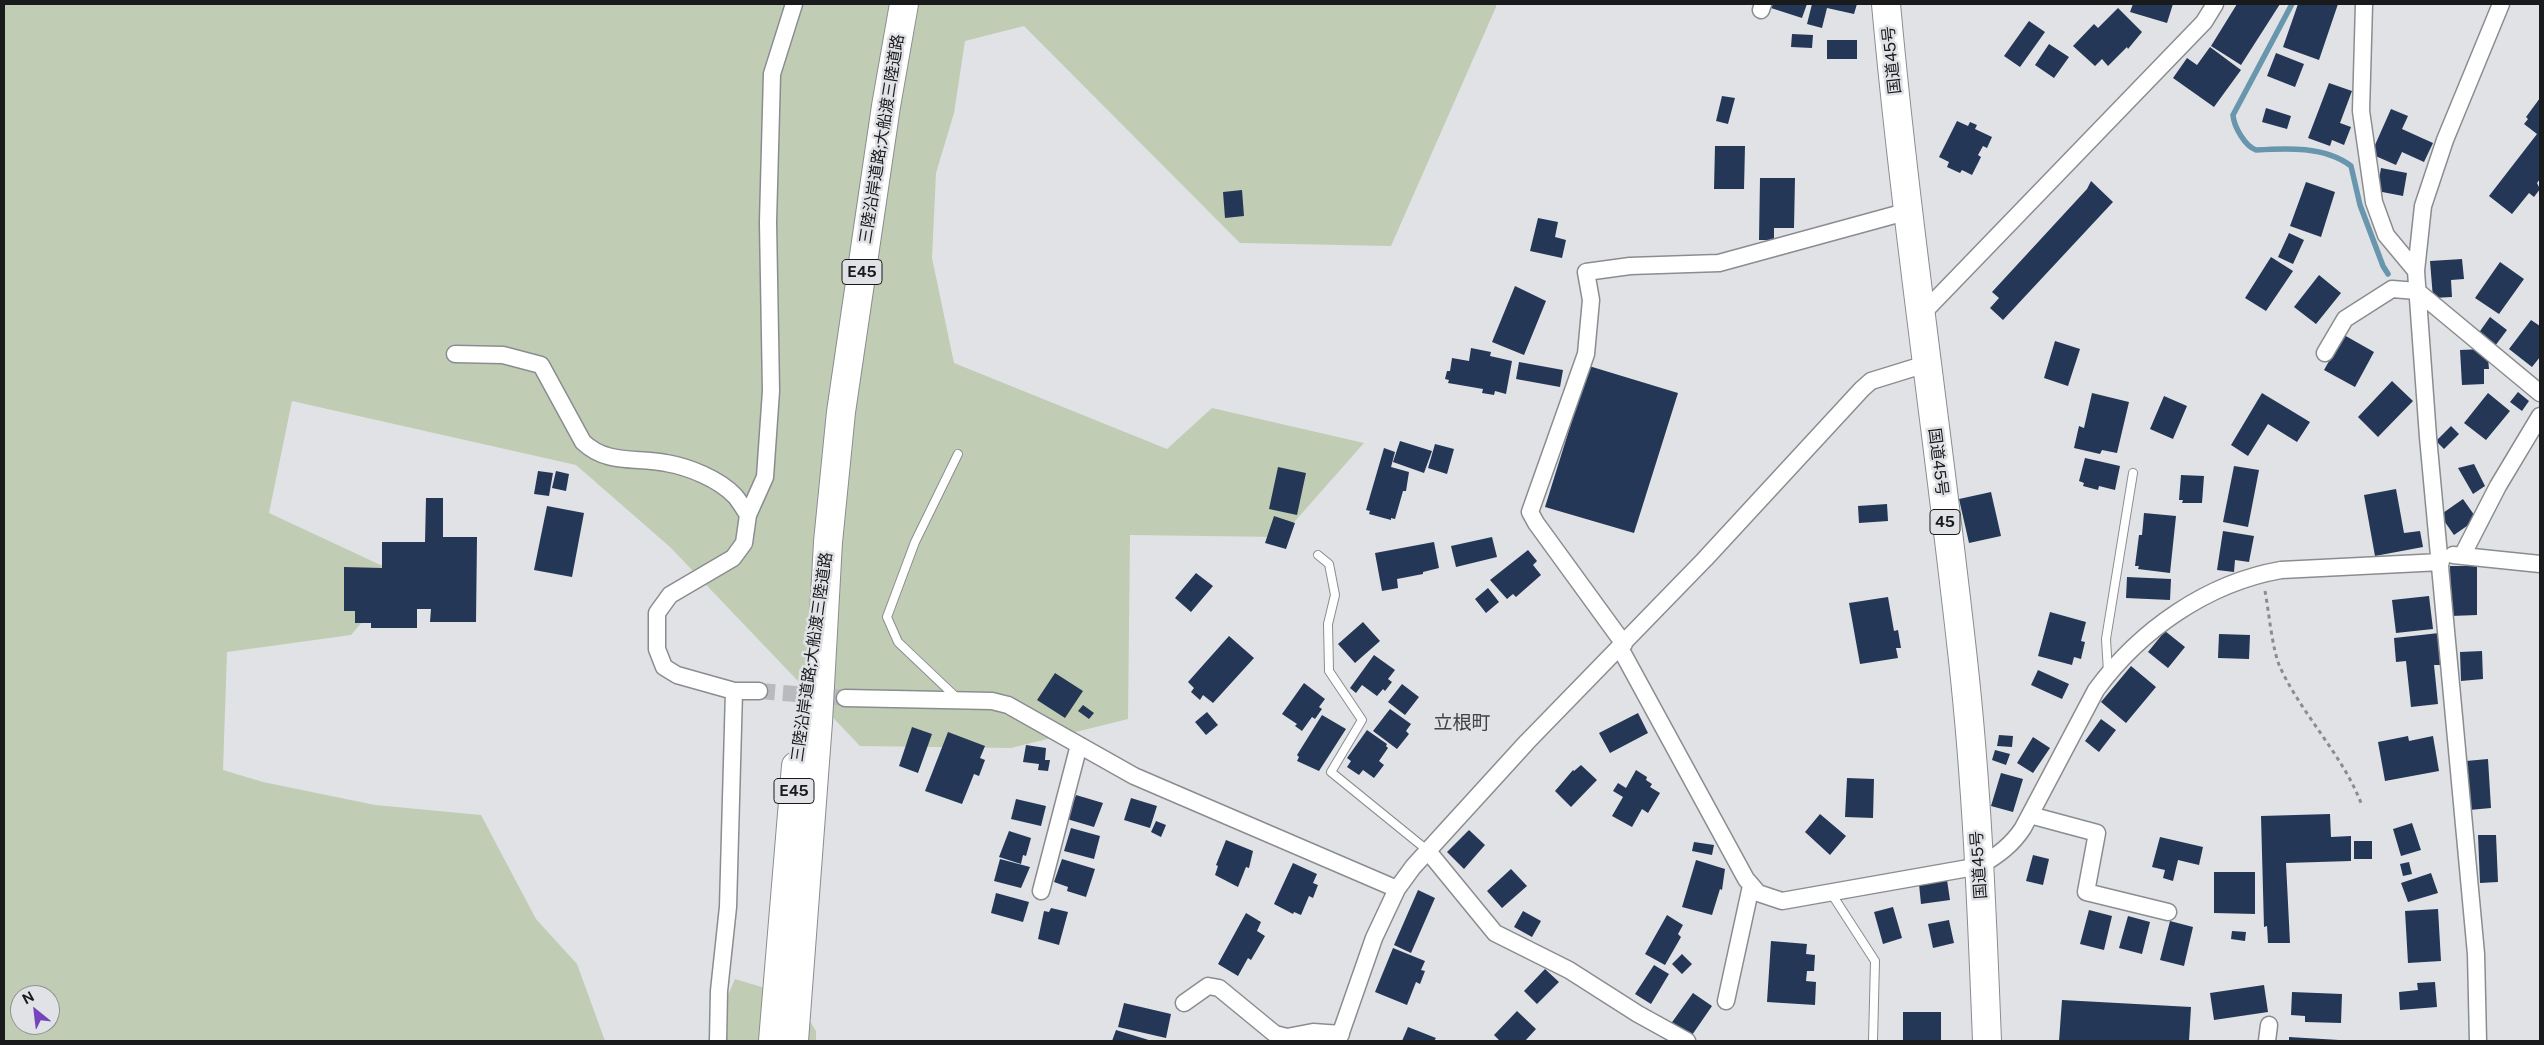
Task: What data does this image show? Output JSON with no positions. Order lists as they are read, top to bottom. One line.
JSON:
{"streets":{"highway":["国道45号","三陸沿岸道路;大船渡三陸道路","E45","45"]},"districts":["立根町"],"north":"top left"}
